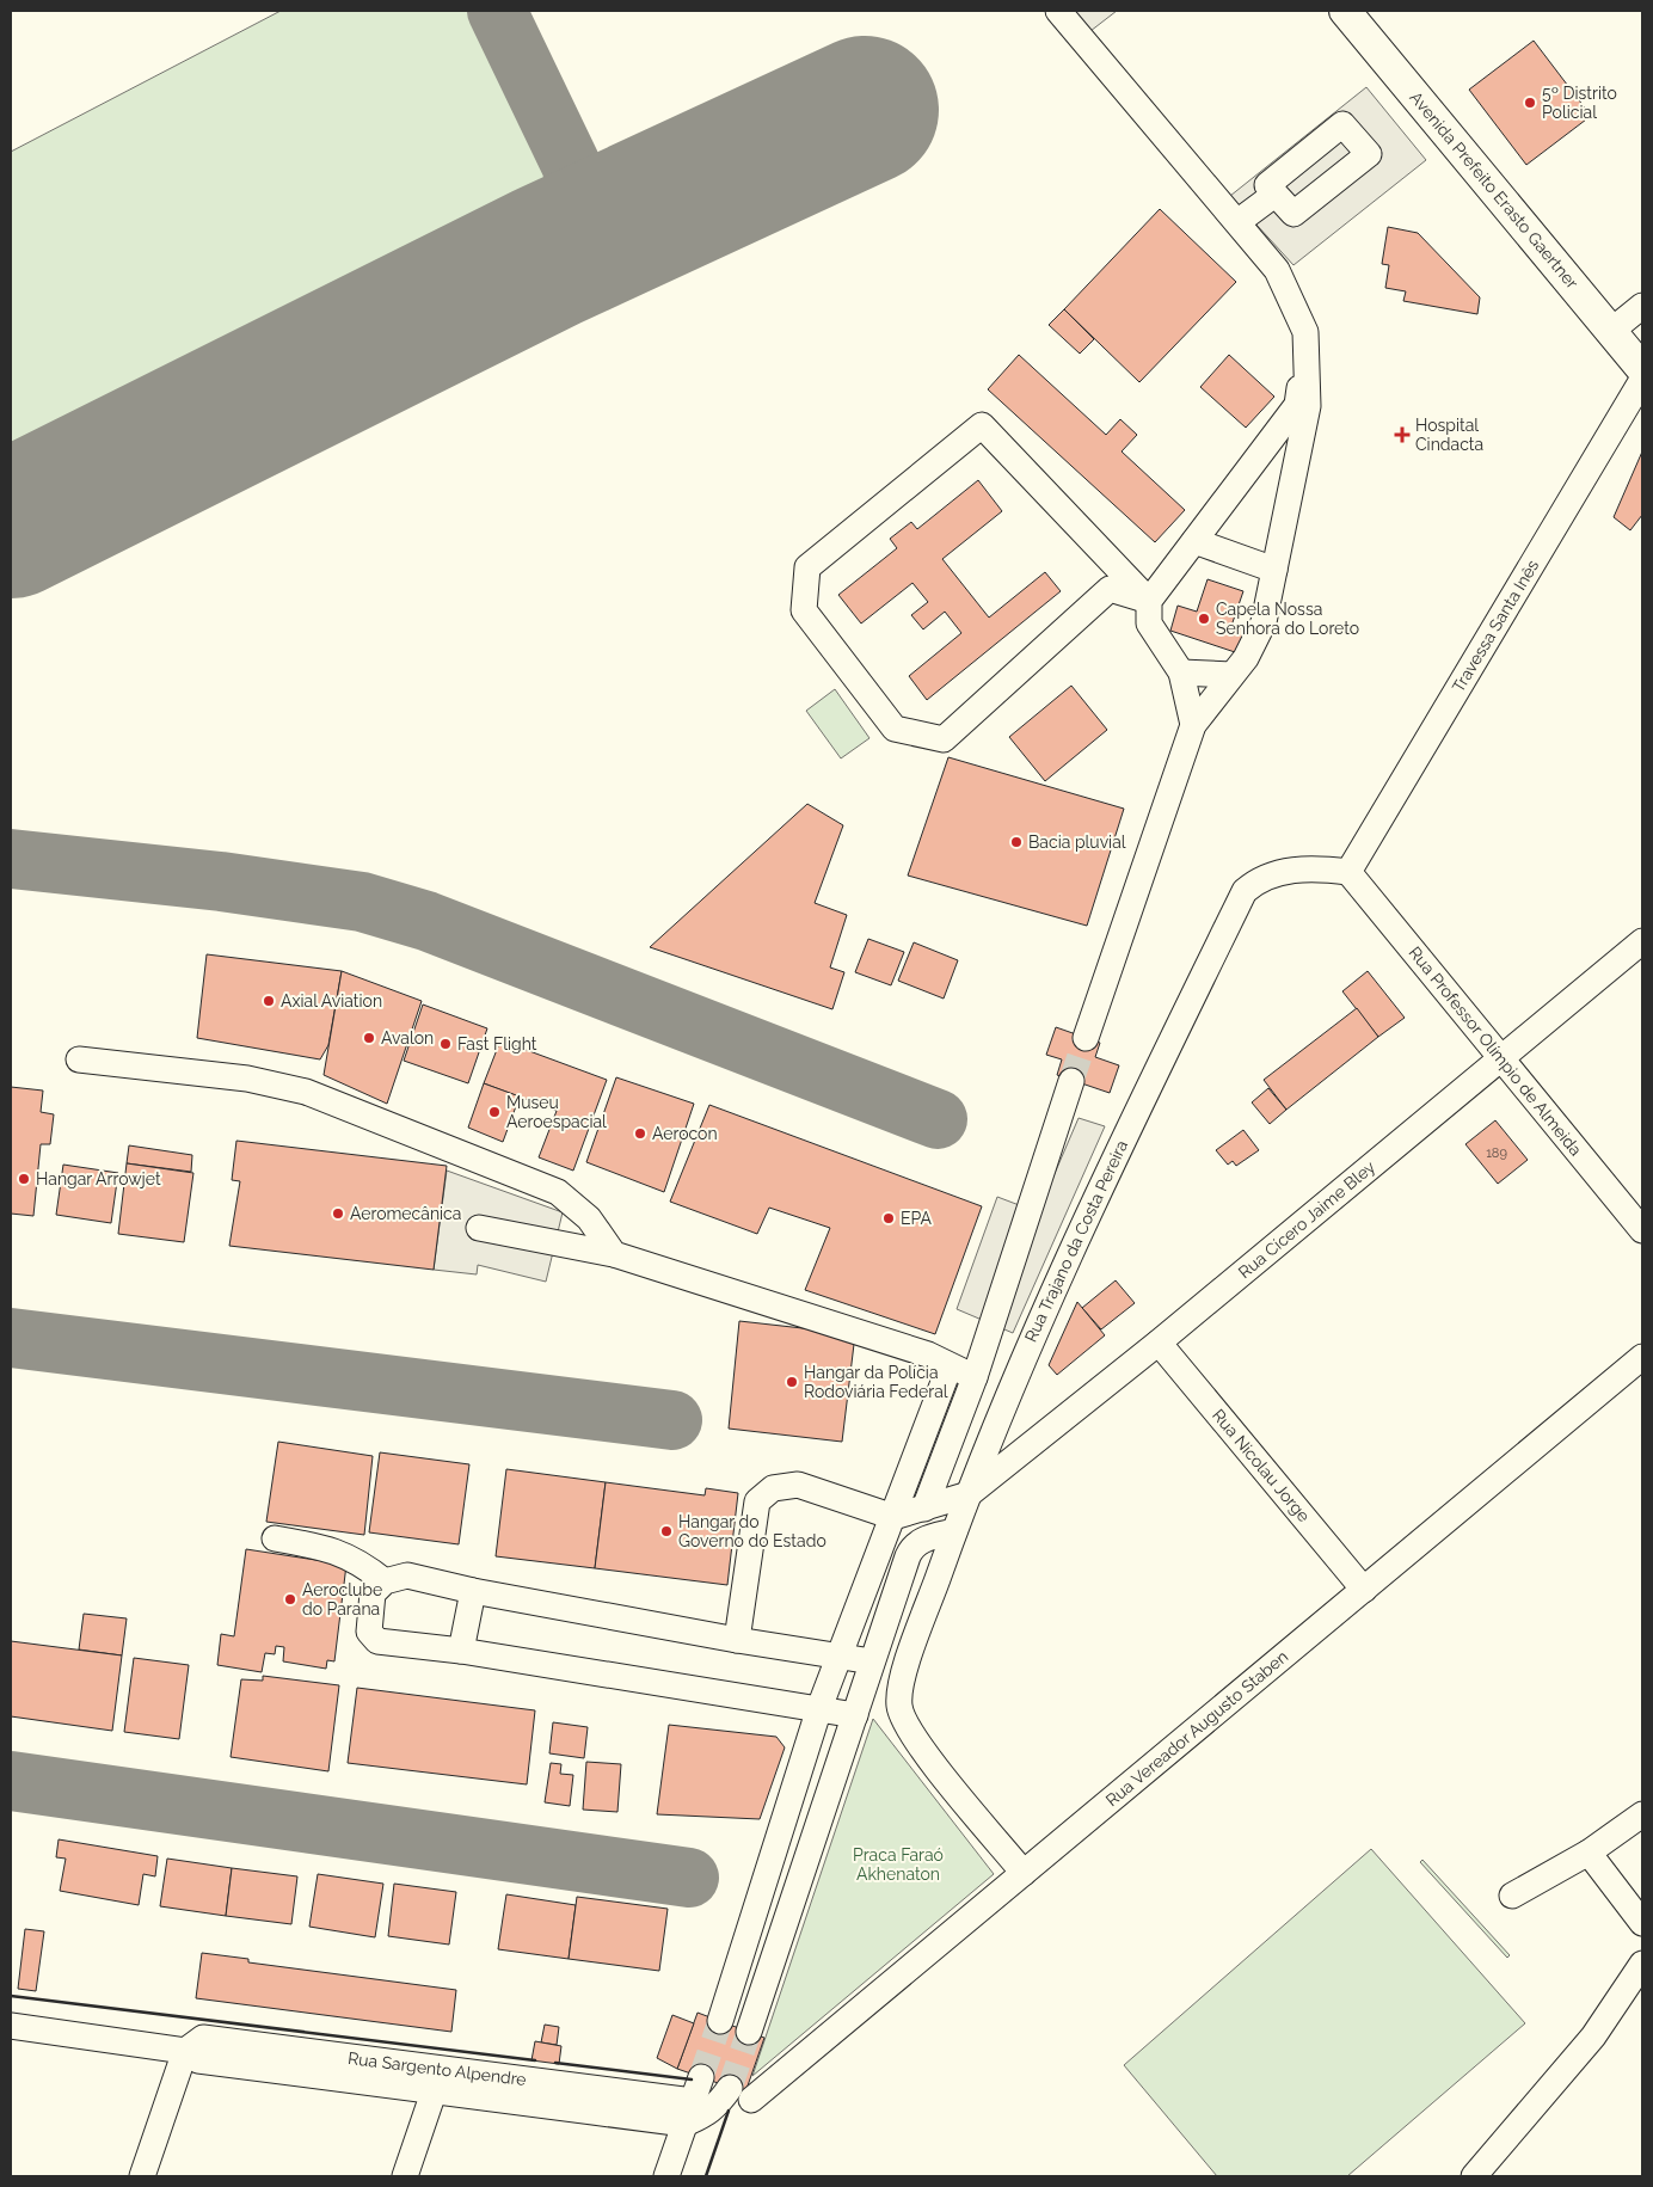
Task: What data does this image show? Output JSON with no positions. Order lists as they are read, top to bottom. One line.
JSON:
{"streets":{"main road":["Avenida Prefeito Erasto Gaertner"],"street":["Travessa Santa Inês","Rua Professor Olímpio de Almeida","Rua Cícero Jaime Bley","Rua Trajano da Costa Pereira","Rua Nicolau Jorge","Rua Vereador Augusto Staben","Rua Sargento Alpendre"]},"crossings":[["Travessa Santa Inês","Rua Professor Olímpio de Almeida"],["Travessa Santa Inês","Rua Trajano da Costa Pereira"],["Rua Professor Olímpio de Almeida","Rua Cícero Jaime Bley"],["Rua Professor Olímpio de Almeida","Rua Trajano da Costa Pereira"],["Rua Cícero Jaime Bley","Rua Trajano da Costa Pereira"],["Rua Cícero Jaime Bley","Rua Nicolau Jorge"],["Rua Trajano da Costa Pereira","Rua Vereador Augusto Staben"],["Rua Nicolau Jorge","Rua Vereador Augusto Staben"],["Rua Vereador Augusto Staben","Rua Sargento Alpendre"]],"parks":["Praca Faraó Akhenaton"],"places":{"other":["5º Distrito Policial","Capela Nossa Senhora do Loreto","Bacia pluvial","Axial Aviation","Avalon","Fast Flight","Museu Aeroespacial","Aerocon","Hangar Arrowjet","Aeromecânica","EPA","Hangar da Polícia Rodoviária Federal","Hangar do Governo do Estado","Aeroclube do Parana"],"health":["Hospital Cindacta"]},"house_numbers":["189"]}
